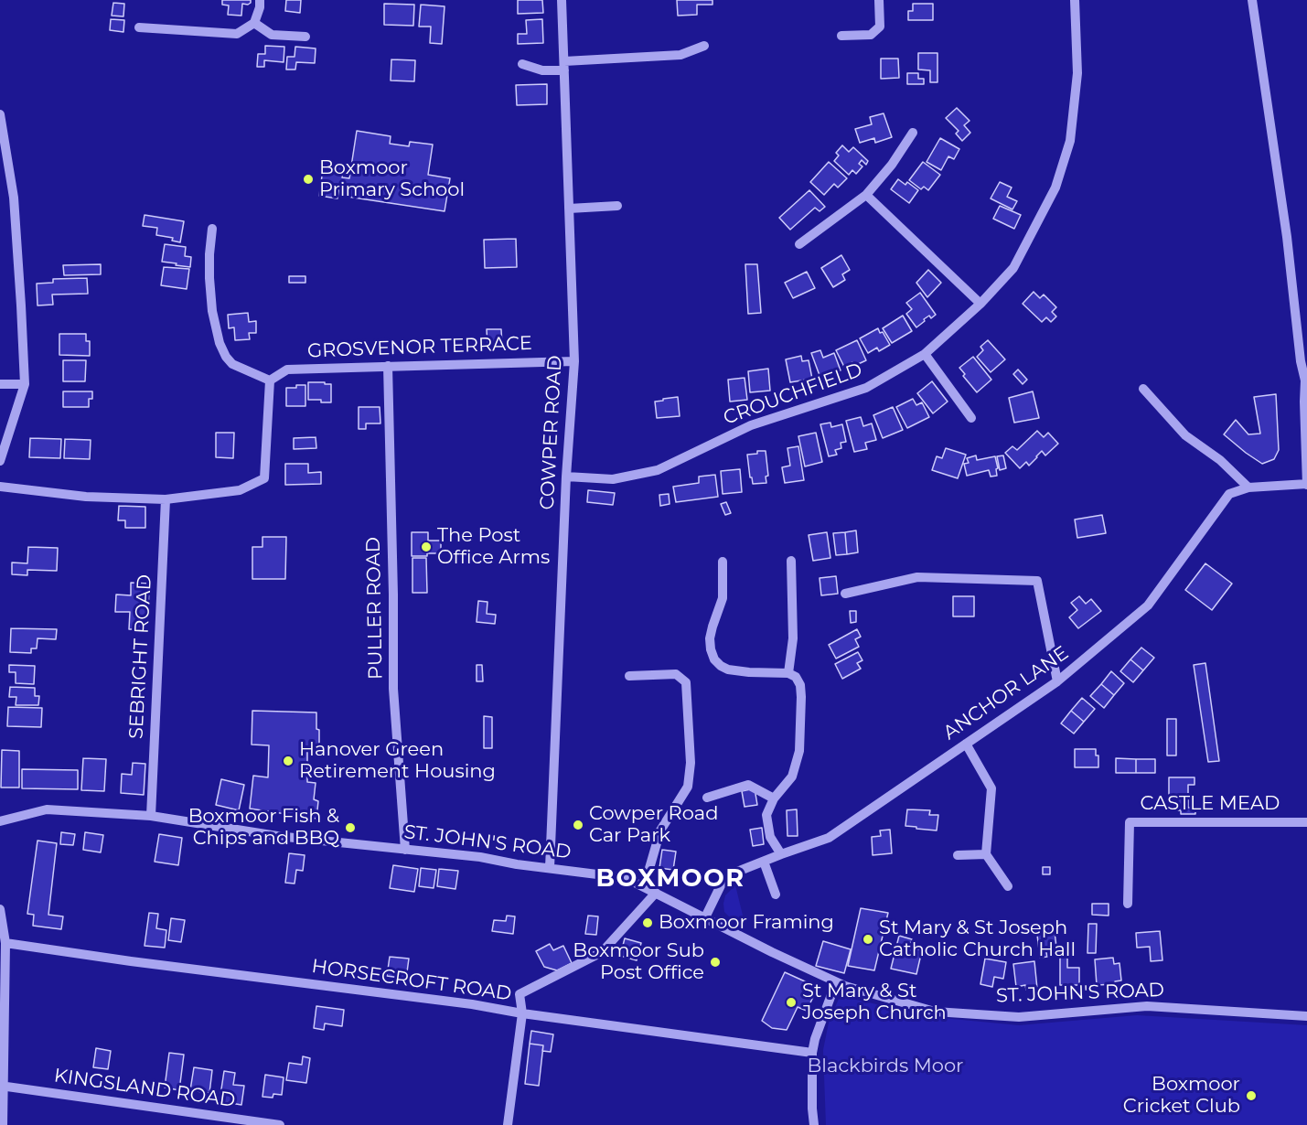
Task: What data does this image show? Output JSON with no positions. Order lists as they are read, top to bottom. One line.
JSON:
{"streets":{"street":["GROSVENOR TERRACE","CROUCHFIELD","COWPER ROAD","PULLER ROAD","SEBRIGHT ROAD","ANCHOR LANE","CASTLE MEAD","ST. JOHN'S ROAD","HORSECROFT ROAD","KINGSLAND ROAD"]},"crossings":[["GROSVENOR TERRACE","COWPER ROAD"],["GROSVENOR TERRACE","PULLER ROAD"],["CROUCHFIELD","COWPER ROAD"],["COWPER ROAD","ST. JOHN'S ROAD"],["PULLER ROAD","ST. JOHN'S ROAD"],["SEBRIGHT ROAD","ST. JOHN'S ROAD"],["ANCHOR LANE","ST. JOHN'S ROAD"]],"districts":["BOXMOOR"],"parks":["Blackbirds Moor"],"places":["Boxmoor Primary School","The Post Office Arms","Hanover Green Retirement Housing","Cowper Road Car Park","Boxmoor Fish & Chips and BBQ","Boxmoor Framing","St Mary & St Joseph Catholic Church Hall","Boxmoor Sub Post Office","St Mary & St Joseph Church","Boxmoor Cricket Club"]}
